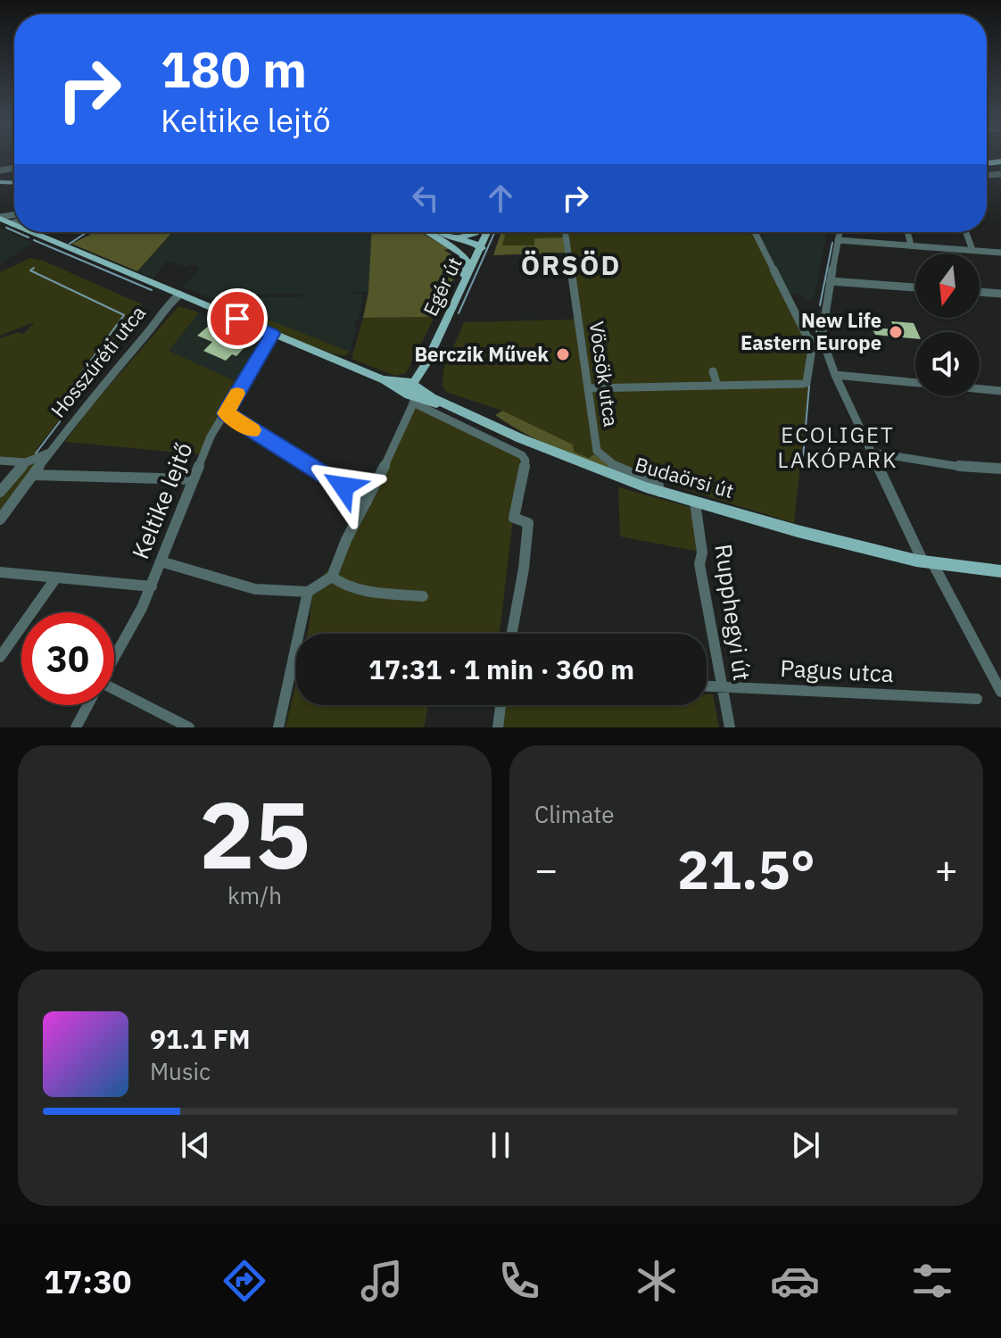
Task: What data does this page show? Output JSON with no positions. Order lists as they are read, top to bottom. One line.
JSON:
{"streets":{"main road":["Egér út","Budaörsi út"],"street":["Hosszúréti utca","Vöcsök utca","Keltike lejtő","Rupphegyi út","Pagus utca"]},"crossings":[["Egér út","Budaörsi út"],["Hosszúréti utca","Budaörsi út"],["Vöcsök utca","Budaörsi út"],["Budaörsi út","Keltike lejtő"],["Budaörsi út","Rupphegyi út"],["Rupphegyi út","Pagus utca"]],"districts":["ÖRSÖD","ECOLIGET LAKÓPARK"],"places":["New Life Eastern Europe","Berczik Művek"],"north":"bottom","page":{"turn":["180 m","Keltike lejtő"],"limit":"30","trip":"17:31 · 1 min · 360 m","tile":[["25","km/h"],"Climate"],"heat":["−","21.5°","+"],"song":["91.1 FM","Music"],"tabs":"17:30"}}
